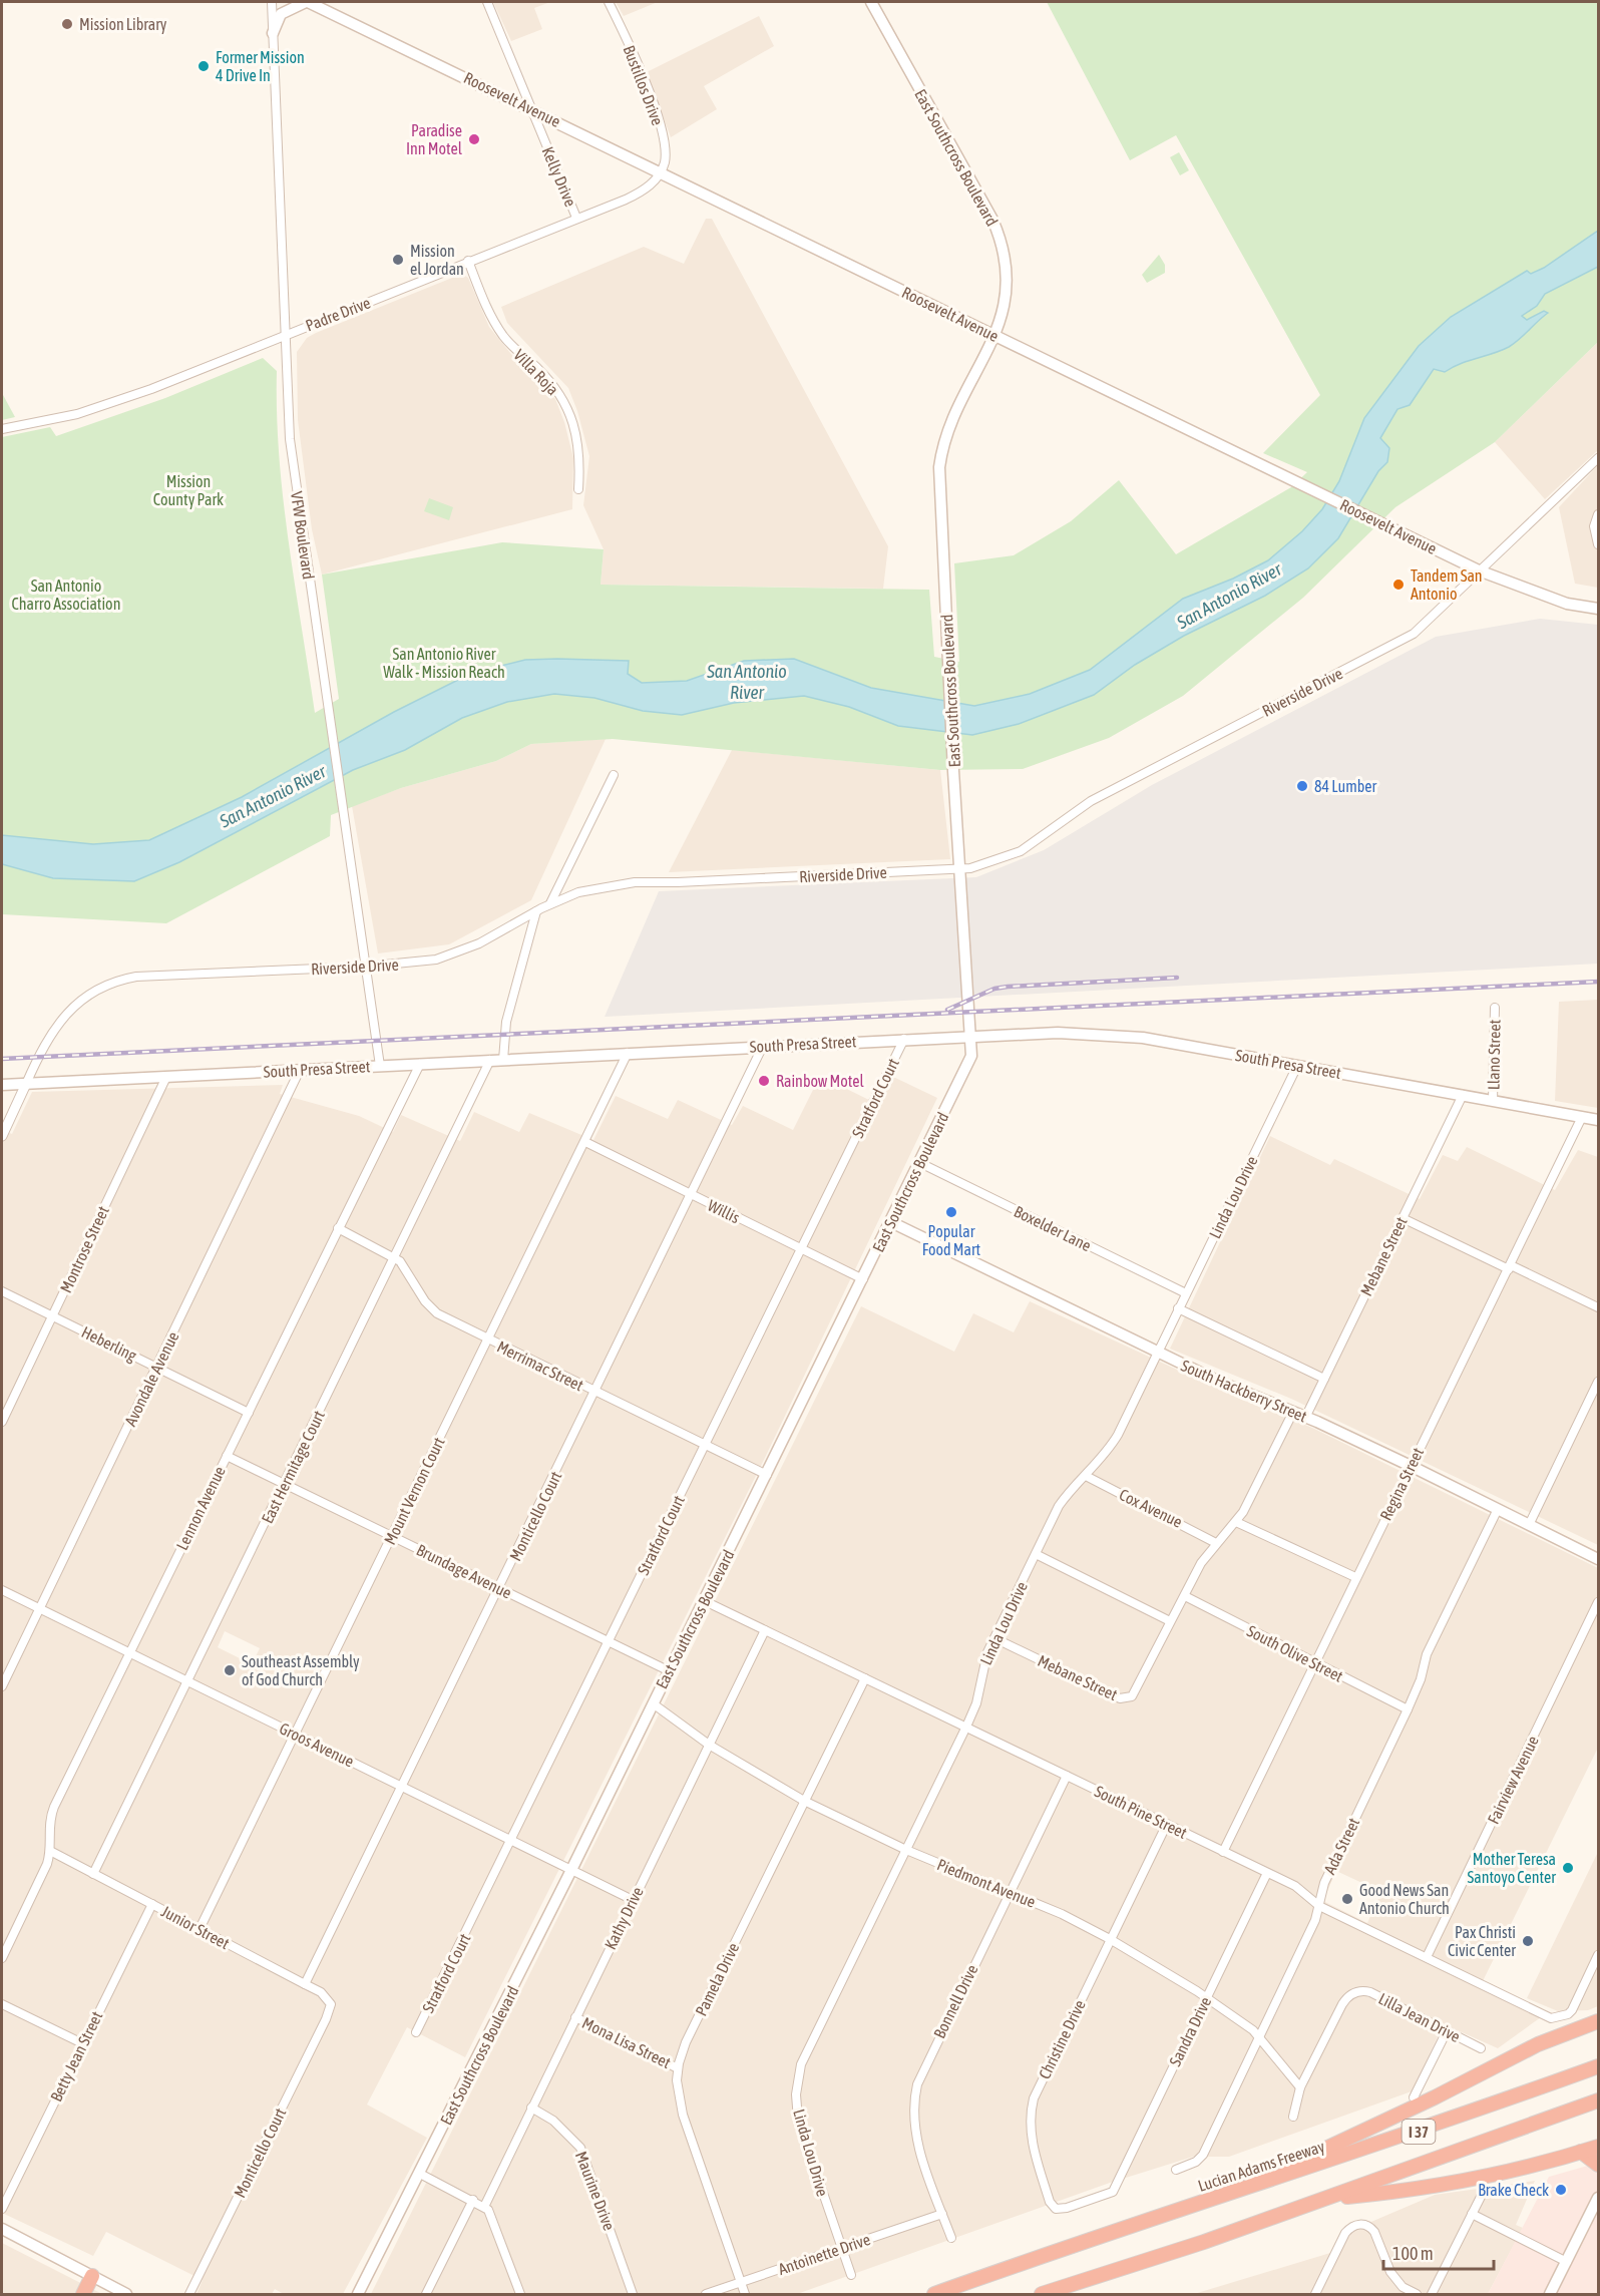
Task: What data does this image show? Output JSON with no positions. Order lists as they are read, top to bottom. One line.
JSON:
{"streets":{"highway":["I 37","Lucian Adams Freeway"],"main road":["Roosevelt Avenue","East Southcross Boulevard","South Presa Street","South Hackberry Street"],"street":["Bustillos Drive","Kelly Drive","Padre Drive","Villa Roja","VFW Boulevard","Riverside Drive","Llano Street","Stratford Court","Linda Lou Drive","Willis","Boxelder Lane","Montrose Street","Mebane Street","Heberling","Merrimac Street","Avondale Avenue","East Hermitage Court","Regina Street","Mount Vernon Court","Lennon Avenue","Cox Avenue","Monticello Court","Brundage Avenue","South Olive Street","Groos Avenue","Fairview Avenue","South Pine Street","Ada Street","Piedmont Avenue","Kathy Drive","Junior Street","Pamela Drive","Bonnell Drive","Lilla Jean Drive","Sandra Drive","Christine Drive","Mona Lisa Street","Betty Jean Street","Maurine Drive","Antoinette Drive"]},"crossings":[["Bustillos Drive","Roosevelt Avenue"],["Bustillos Drive","Padre Drive"],["Roosevelt Avenue","East Southcross Boulevard"],["Roosevelt Avenue","Kelly Drive"],["Roosevelt Avenue","Padre Drive"],["Roosevelt Avenue","Riverside Drive"],["East Southcross Boulevard","Riverside Drive"],["East Southcross Boulevard","South Presa Street"],["East Southcross Boulevard","Willis"],["East Southcross Boulevard","Boxelder Lane"],["East Southcross Boulevard","Merrimac Street"],["East Southcross Boulevard","South Hackberry Street"],["East Southcross Boulevard","Brundage Avenue"],["East Southcross Boulevard","Groos Avenue"],["East Southcross Boulevard","South Pine Street"],["East Southcross Boulevard","Piedmont Avenue"],["Kelly Drive","Padre Drive"],["Padre Drive","Villa Roja"],["Padre Drive","VFW Boulevard"],["VFW Boulevard","Riverside Drive"],["VFW Boulevard","South Presa Street"],["Riverside Drive","South Presa Street"],["South Presa Street","Llano Street"],["South Presa Street","Stratford Court"],["South Presa Street","Linda Lou Drive"],["South Presa Street","Montrose Street"],["South Presa Street","Mebane Street"],["South Presa Street","Avondale Avenue"],["South Presa Street","East Hermitage Court"],["South Presa Street","Regina Street"],["South Presa Street","Mount Vernon Court"],["South Presa Street","Lennon Avenue"],["South Presa Street","Monticello Court"],["Stratford Court","Willis"],["Stratford Court","Merrimac Street"],["Stratford Court","Brundage Avenue"],["Stratford Court","Groos Avenue"],["Linda Lou Drive","Boxelder Lane"],["Linda Lou Drive","Mebane Street"],["Linda Lou Drive","South Hackberry Street"],["Linda Lou Drive","Cox Avenue"],["Linda Lou Drive","South Pine Street"],["Linda Lou Drive","Piedmont Avenue"],["Linda Lou Drive","Antoinette Drive"],["Willis","Mount Vernon Court"],["Willis","Monticello Court"],["Montrose Street","Heberling"],["Mebane Street","South Hackberry Street"],["Mebane Street","Cox Avenue"],["Mebane Street","South Olive Street"],["Heberling","Avondale Avenue"],["Heberling","Lennon Avenue"],["Merrimac Street","East Hermitage Court"],["Merrimac Street","Mount Vernon Court"],["Merrimac Street","Lennon Avenue"],["Merrimac Street","Monticello Court"],["Avondale Avenue","Groos Avenue"],["South Hackberry Street","Regina Street"],["South Hackberry Street","Ada Street"],["East Hermitage Court","Brundage Avenue"],["East Hermitage Court","Groos Avenue"],["East Hermitage Court","Junior Street"],["Regina Street","South Olive Street"],["Regina Street","South Pine Street"],["Mount Vernon Court","Brundage Avenue"],["Mount Vernon Court","Groos Avenue"],["Mount Vernon Court","Junior Street"],["Lennon Avenue","Brundage Avenue"],["Lennon Avenue","Groos Avenue"],["Lennon Avenue","Junior Street"],["Monticello Court","Brundage Avenue"],["Monticello Court","Groos Avenue"],["Monticello Court","Junior Street"],["South Olive Street","Ada Street"],["Groos Avenue","Kathy Drive"],["Fairview Avenue","South Pine Street"],["South Pine Street","Ada Street"],["South Pine Street","Kathy Drive"],["South Pine Street","Pamela Drive"],["South Pine Street","Bonnell Drive"],["South Pine Street","Sandra Drive"],["South Pine Street","Christine Drive"],["Ada Street","Piedmont Avenue"],["Piedmont Avenue","Kathy Drive"],["Piedmont Avenue","Pamela Drive"],["Piedmont Avenue","Bonnell Drive"],["Piedmont Avenue","Lilla Jean Drive"],["Piedmont Avenue","Sandra Drive"],["Piedmont Avenue","Christine Drive"],["Kathy Drive","Mona Lisa Street"],["Kathy Drive","Maurine Drive"],["Junior Street","Betty Jean Street"],["Pamela Drive","Mona Lisa Street"],["Pamela Drive","Antoinette Drive"],["Bonnell Drive","Antoinette Drive"],["Sandra Drive","Christine Drive"]],"water":["San Antonio River"],"parks":["Mission County Park","San Antonio Charro Association","San Antonio River Walk - Mission Reach"],"places":["Mission Library","Former Mission 4 Drive In","Paradise Inn Motel","Mission el Jordan","Tandem San Antonio","84 Lumber","Rainbow Motel","Popular Food Mart","Southeast Assembly of God Church","Mother Teresa Santoyo Center","Good News San Antonio Church","Pax Christi Civic Center","Brake Check"],"scale_bar":"100 m"}
